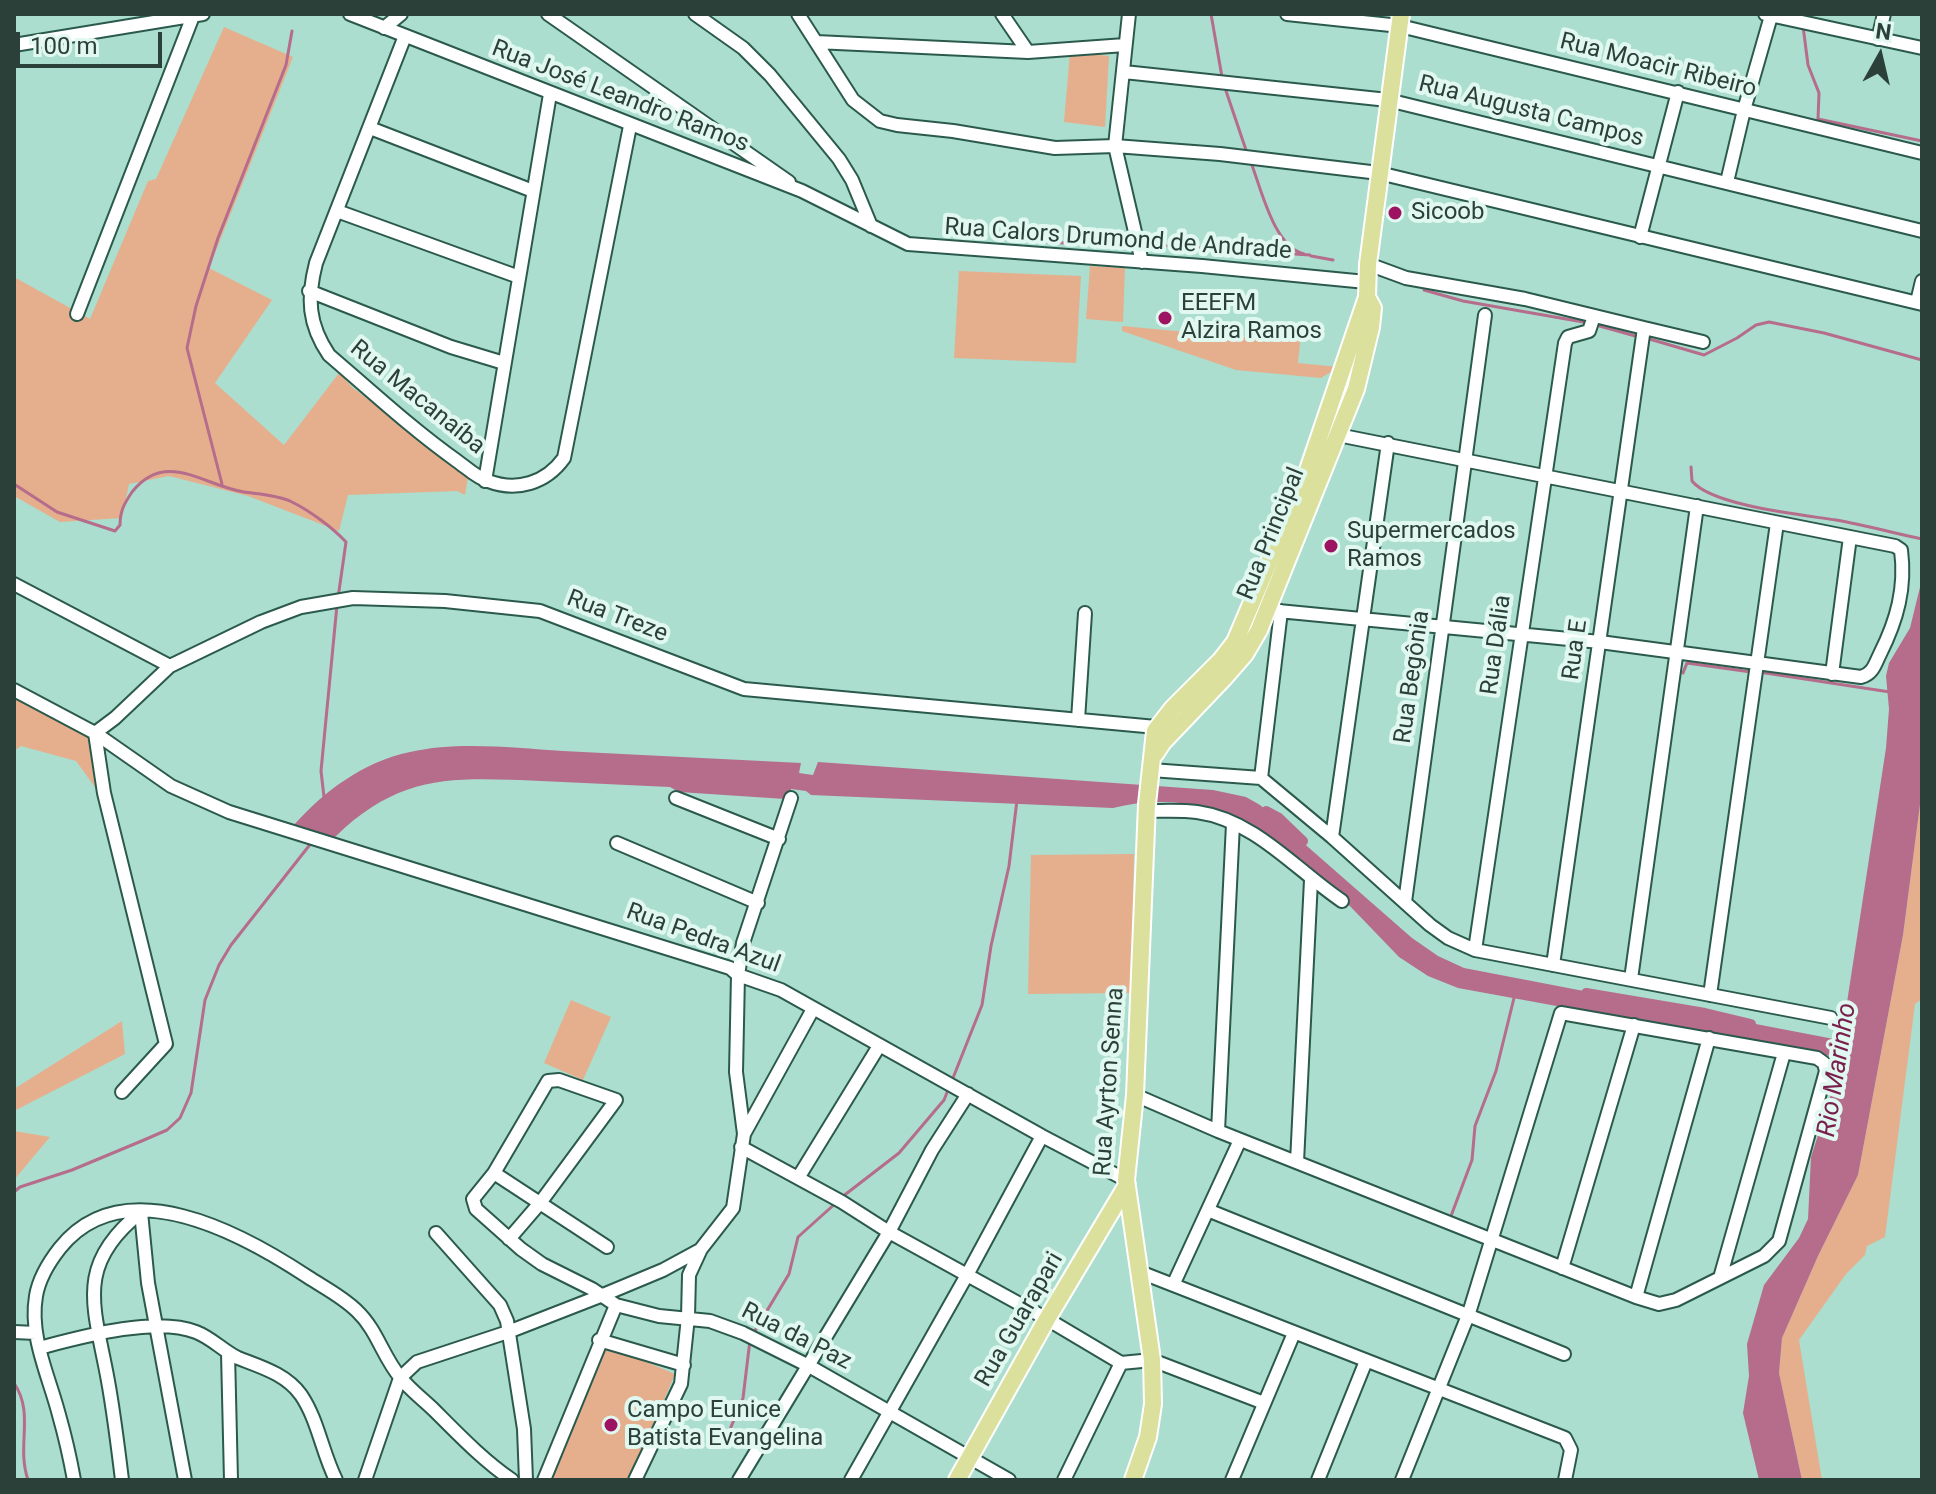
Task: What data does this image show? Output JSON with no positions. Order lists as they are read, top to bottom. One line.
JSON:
{"streets":{"main road":["Rua Principal","Rua Ayrton Senna","Rua Guarapari"],"street":["Rua Moacir Ribeiro","Rua José Leandro Ramos","Rua Augusta Campos","Rua Calors Drumond de Andrade","Rua Macanaíba","Rua Treze","Rua Dália","Rua E","Rua Begônia","Rua Pedra Azul","Rua da Paz"]},"crossings":[["Rua Moacir Ribeiro","Rua Principal"],["Rua José Leandro Ramos","Rua Calors Drumond de Andrade"],["Rua José Leandro Ramos","Rua Macanaíba"],["Rua Augusta Campos","Rua Principal"],["Rua Calors Drumond de Andrade","Rua Principal"],["Rua Calors Drumond de Andrade","Rua Dália"],["Rua Calors Drumond de Andrade","Rua E"],["Rua Principal","Rua Treze"],["Rua Principal","Rua Ayrton Senna"],["Rua Treze","Rua Pedra Azul"],["Rua Pedra Azul","Rua Ayrton Senna"],["Rua Pedra Azul","Rua Guarapari"],["Rua Ayrton Senna","Rua Guarapari"],["Rua Guarapari","Rua da Paz"]],"water":["Rio Marinho"],"places":["Sicoob","EEEFM Alzira Ramos","Supermercados Ramos","Campo Eunice Batista Evangelina"],"scale_bar":"100 m","north":"top"}
